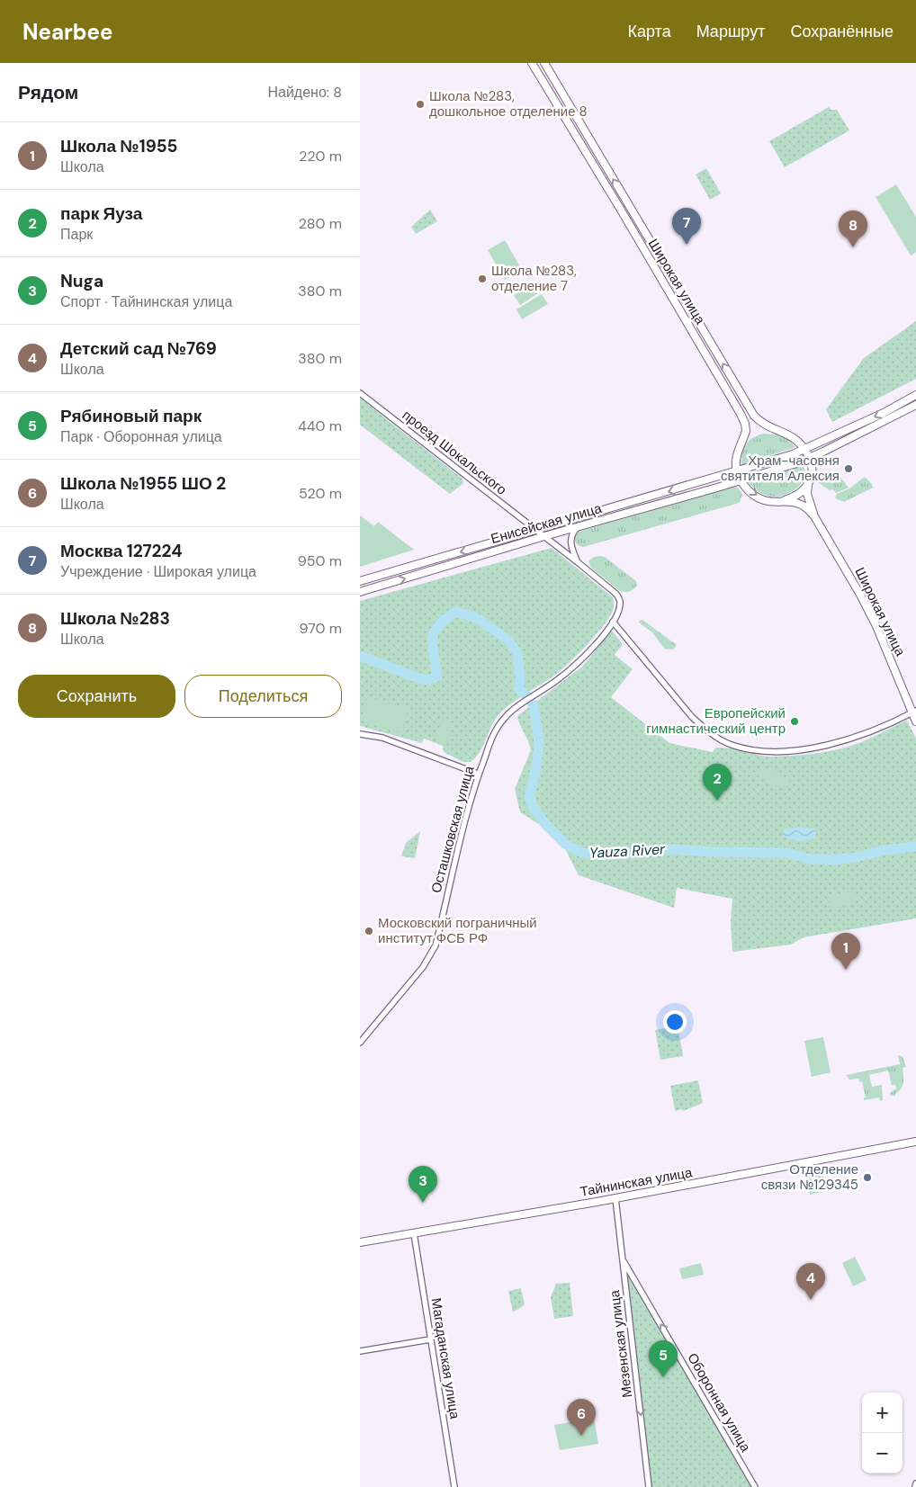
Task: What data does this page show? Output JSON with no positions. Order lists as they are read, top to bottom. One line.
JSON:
{"streets":{"main road":["Широкая улица","Енисейская улица","Тайнинская улица"],"street":["проезд Шокальского","Осташковская улица","Мезенская улица","Магаданская улица","Оборонная улица"]},"crossings":[["Широкая улица","Енисейская улица"],["проезд Шокальского","Енисейская улица"],["проезд Шокальского","Осташковская улица"],["Енисейская улица","Осташковская улица"],["Тайнинская улица","Мезенская улица"],["Тайнинская улица","Магаданская улица"],["Мезенская улица","Оборонная улица"]],"one_way":["Мезенская улица","Оборонная улица"],"water":["Yauza River"],"places":["Школа №283, дошкольное отделение 8","Школа №283, отделение 7","Храм-часовня святителя Алексия","Европейский гимнастический центр","Московский пограничный институт ФСБ РФ","Отделение связи №129345"],"page":{"header":"Nearbee","nav":["Карта","Маршрут","Сохранённые"],"heading":["Рядом","Найдено: 8"],"list":[{"mark":"1","name":"Школа №1955","note":"Школа","value":"220 m"},{"mark":"2","name":"парк Яуза","note":"Парк","value":"280 m"},{"mark":"3","name":"Nuga","note":"Спорт · Тайнинская улица","value":"380 m"},{"mark":"4","name":"Детский сад №769","note":"Школа","value":"380 m"},{"mark":"5","name":"Рябиновый парк","note":"Парк · Оборонная улица","value":"440 m"},{"mark":"6","name":"Школа №1955 ШО 2","note":"Школа","value":"520 m"},{"mark":"7","name":"Москва 127224","note":"Учреждение · Широкая улица","value":"950 m"},{"mark":"8","name":"Школа №283","note":"Школа","value":"970 m"}],"pins":["7","8","2","1","3","4","5","6"],"buttons":["Сохранить","Поделиться"],"map_buttons":["+","−"]}}
